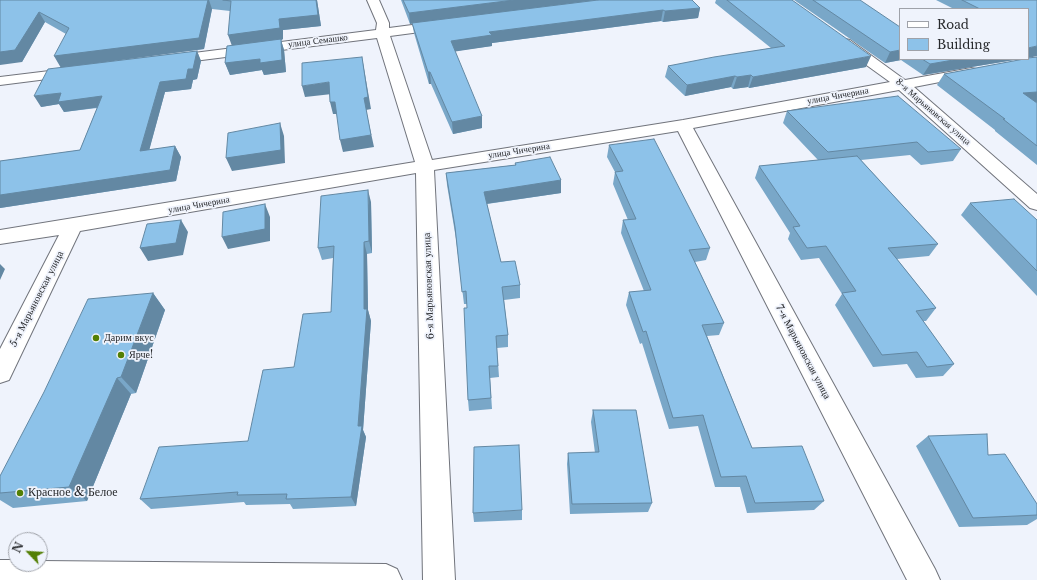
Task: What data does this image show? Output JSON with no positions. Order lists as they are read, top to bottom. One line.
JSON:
{"streets":{"street":["улица Семашко","улица Чичерина","8-я Марьяновская улица","6-я Марьяновская улица","5-я Марьяновская улица","7-я Марьяновская улица"]},"crossings":[["улица Семашко","6-я Марьяновская улица"],["улица Чичерина","8-я Марьяновская улица"],["улица Чичерина","6-я Марьяновская улица"],["улица Чичерина","5-я Марьяновская улица"],["улица Чичерина","7-я Марьяновская улица"]],"places":["Дарим вкус","Ярче!","Красное & Белое"],"legend":["Road","Building"],"north":"top left"}
